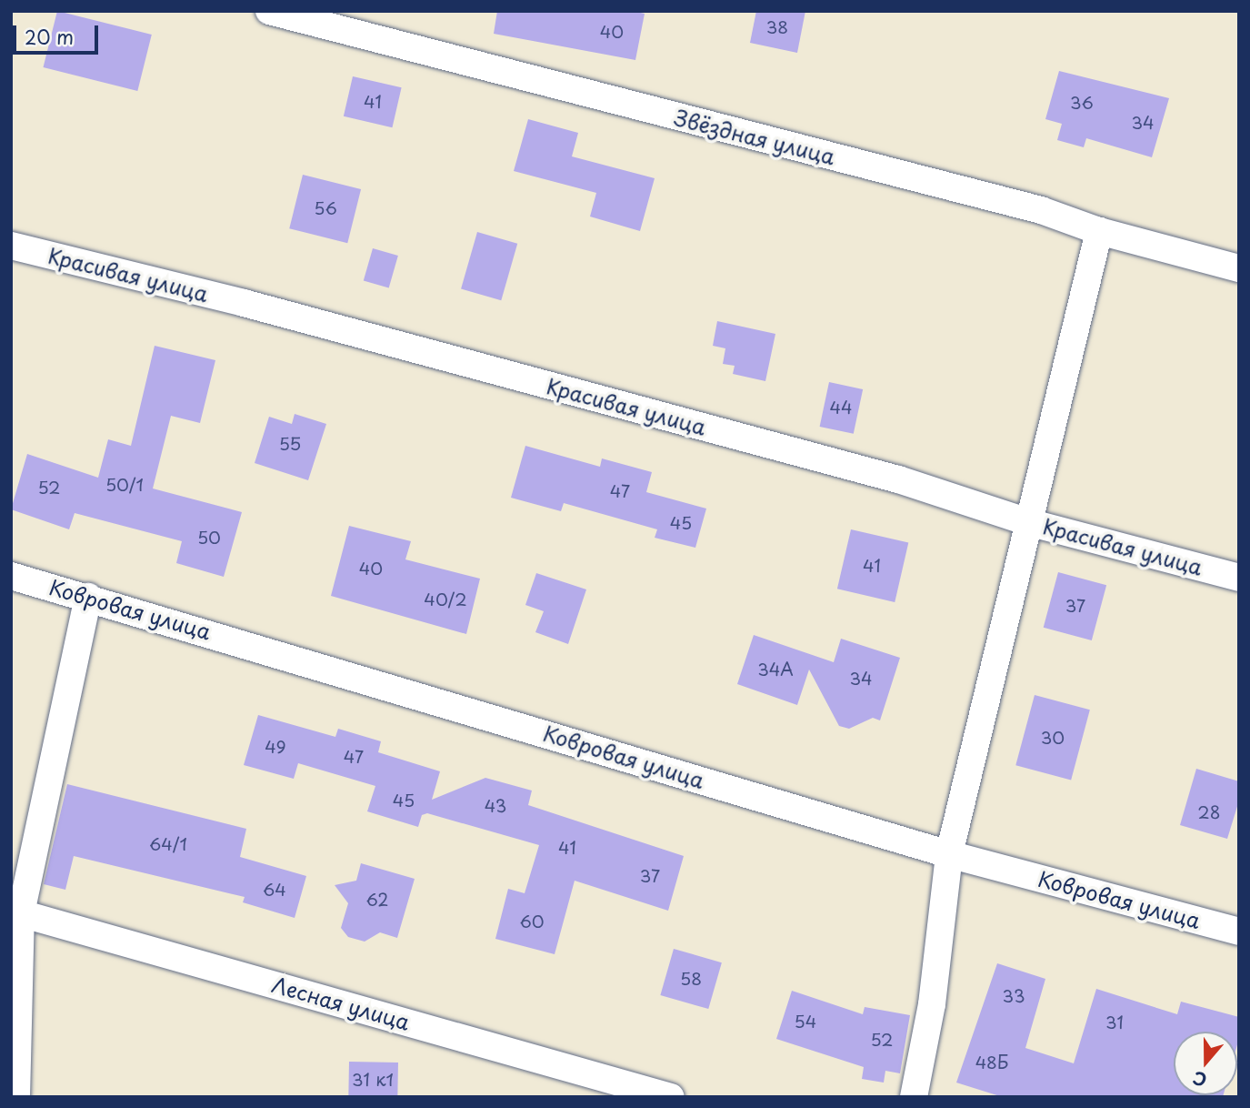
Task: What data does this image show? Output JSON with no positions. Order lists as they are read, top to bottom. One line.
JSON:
{"streets":{"street":["Звёздная улица","Красивая улица","Ковровая улица","Лесная улица"]},"house_numbers":["38","40","41","36","34","56","44","55","50/1","52","47","45","50","41","40","40/2","37","34А","34","30","49","47","45","43","28","64/1","41","37","64","62","60","58","33","54","31","52","48Б","31 к1"],"scale_bar":"20 m","north":"bottom"}
